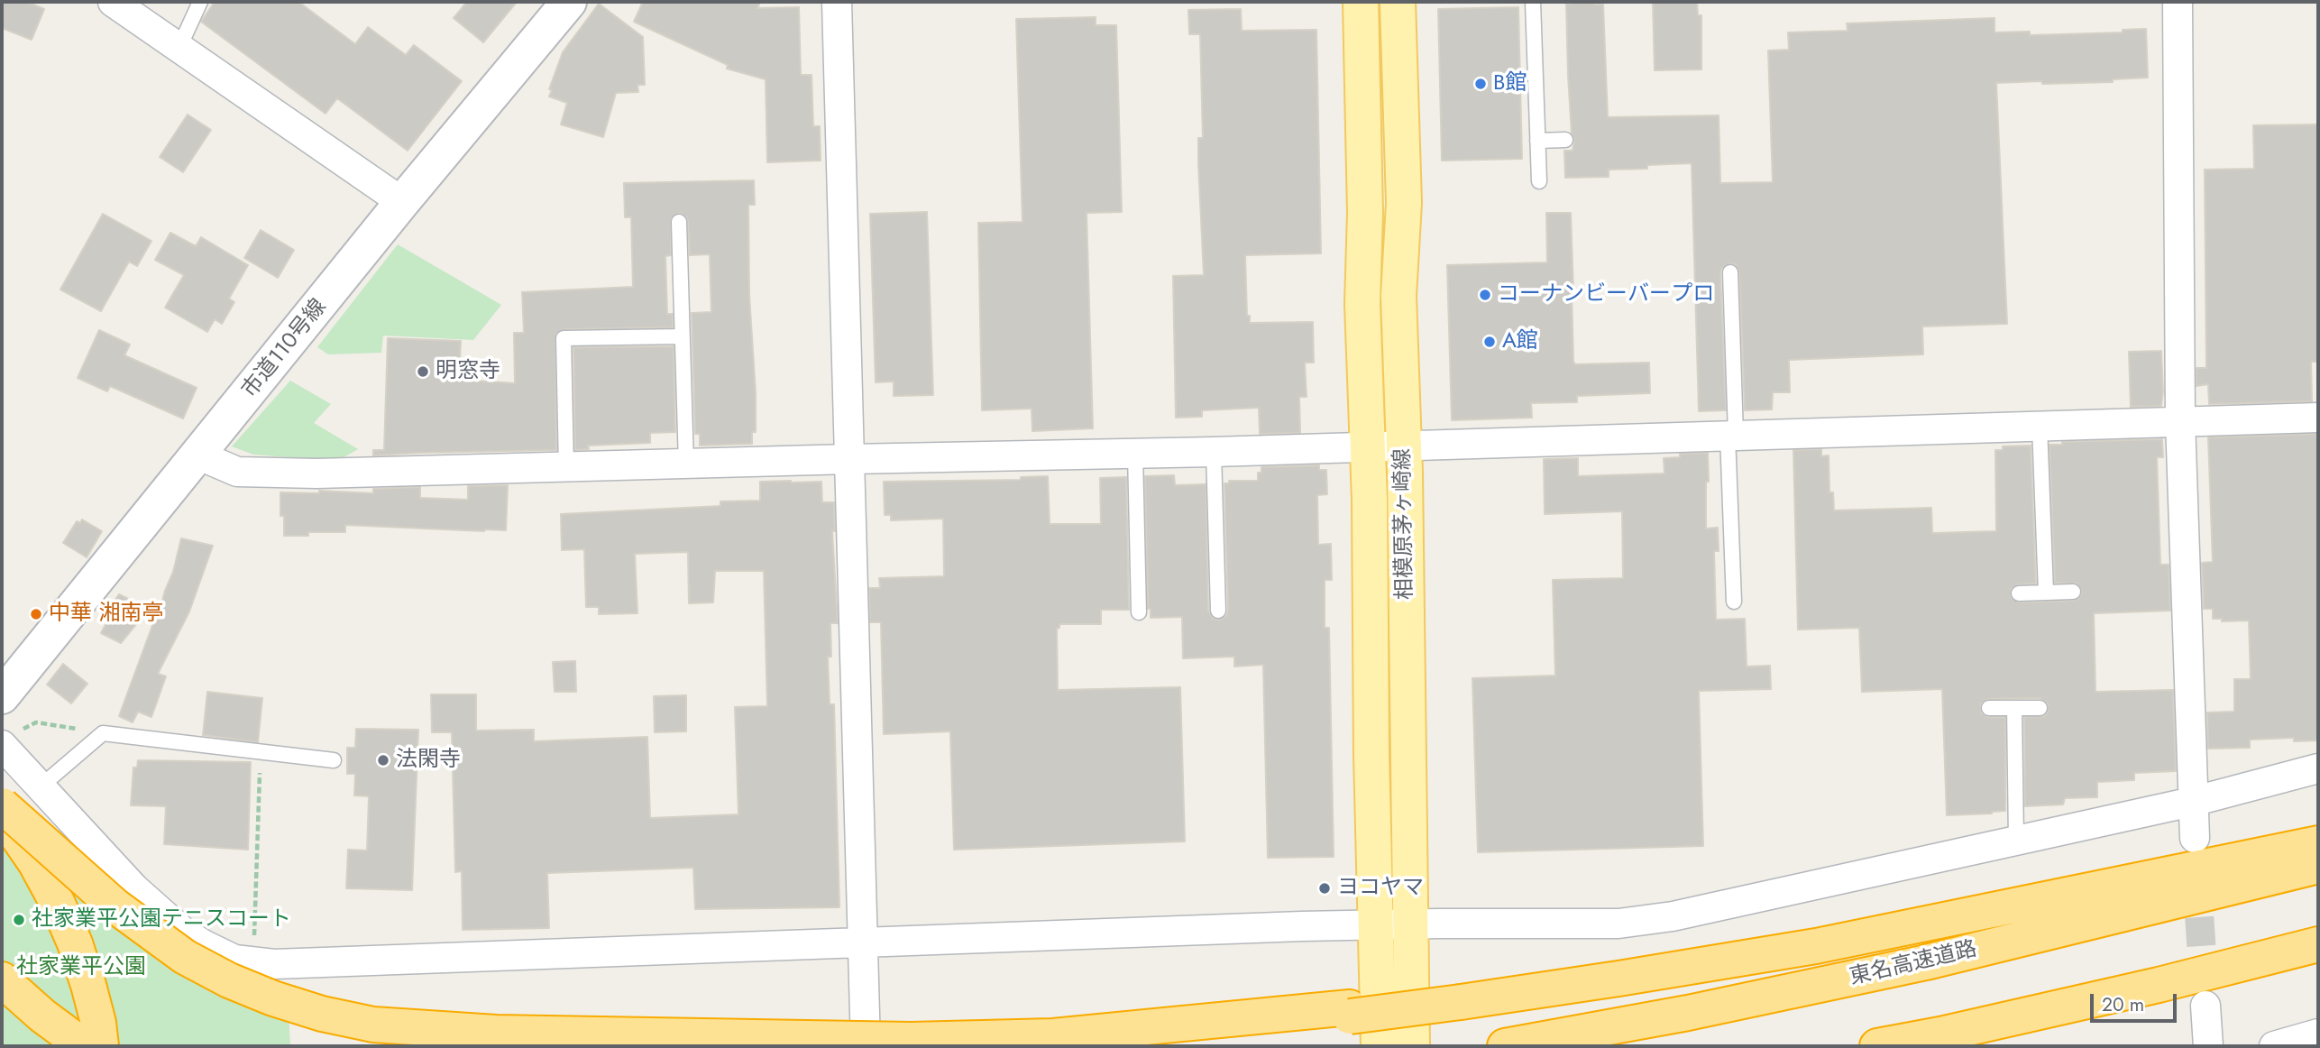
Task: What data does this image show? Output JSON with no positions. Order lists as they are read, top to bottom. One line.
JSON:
{"streets":{"highway":["東名高速道路"],"main road":["相模原茅ヶ崎線"],"street":["市道110号線"]},"parks":["社家業平公園"],"places":["B館","コーナンビーバープロ","A館","明窓寺","中華 湘南亭","法閑寺","ヨコヤマ","社家業平公園テニスコート"],"scale_bar":"20 m"}
